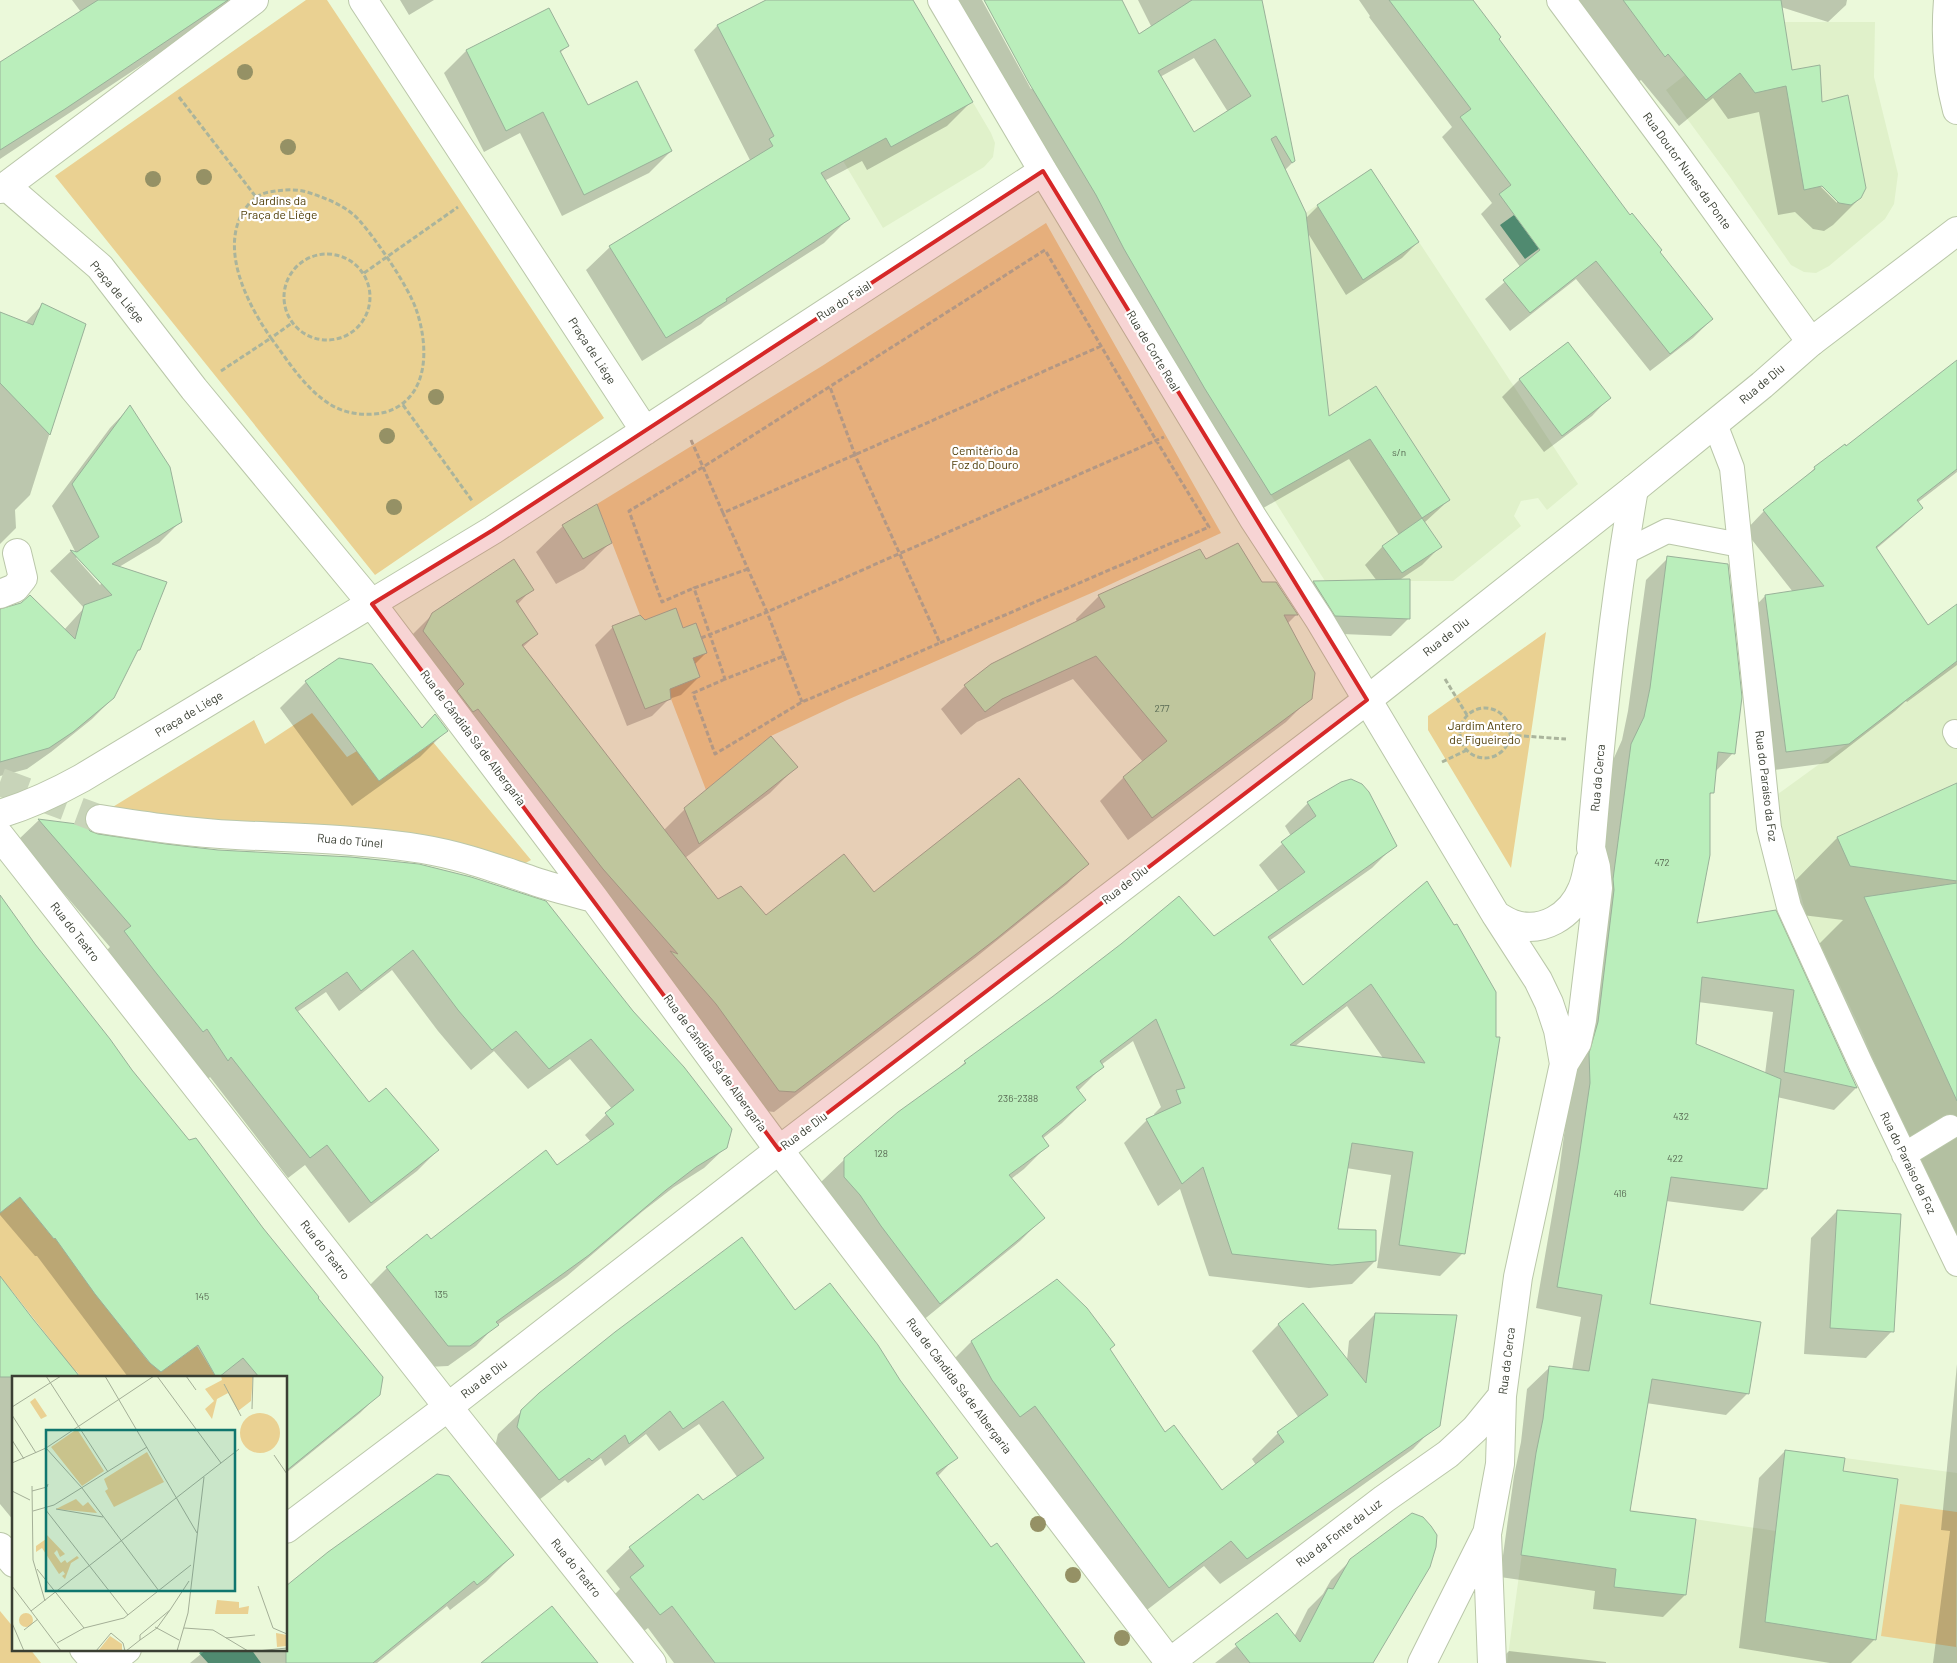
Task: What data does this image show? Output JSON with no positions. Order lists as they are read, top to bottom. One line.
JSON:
{"streets":{"street":["Rua Doutor Nunes da Ponte","Praça de Liége","Rua do Faial","Rua de Corte Real","Rua de Diu","Rua de Cândida Sá de Albergaria","Rua da Cerca","Rua do Paraíso da Foz","Rua do Túnel","Rua do Teatro","Rua da Fonte da Luz"]},"crossings":[["Rua Doutor Nunes da Ponte","Rua de Diu"],["Praça de Liége","Rua do Faial"],["Praça de Liége","Rua de Cândida Sá de Albergaria"],["Rua do Faial","Rua de Corte Real"],["Rua de Corte Real","Rua de Diu"],["Rua de Diu","Rua de Cândida Sá de Albergaria"],["Rua de Diu","Rua da Cerca"],["Rua de Diu","Rua do Paraíso da Foz"],["Rua de Diu","Rua do Teatro"],["Rua de Cândida Sá de Albergaria","Rua do Túnel"],["Rua de Cândida Sá de Albergaria","Rua da Fonte da Luz"],["Rua da Cerca","Rua da Fonte da Luz"]],"parks":["Jardins da Praça de Liège","Cemitério da Foz do Douro","Jardim Antero de Figueiredo"],"house_numbers":["s/n","277","472","236-2388","432","128","422","416","135","145"]}
